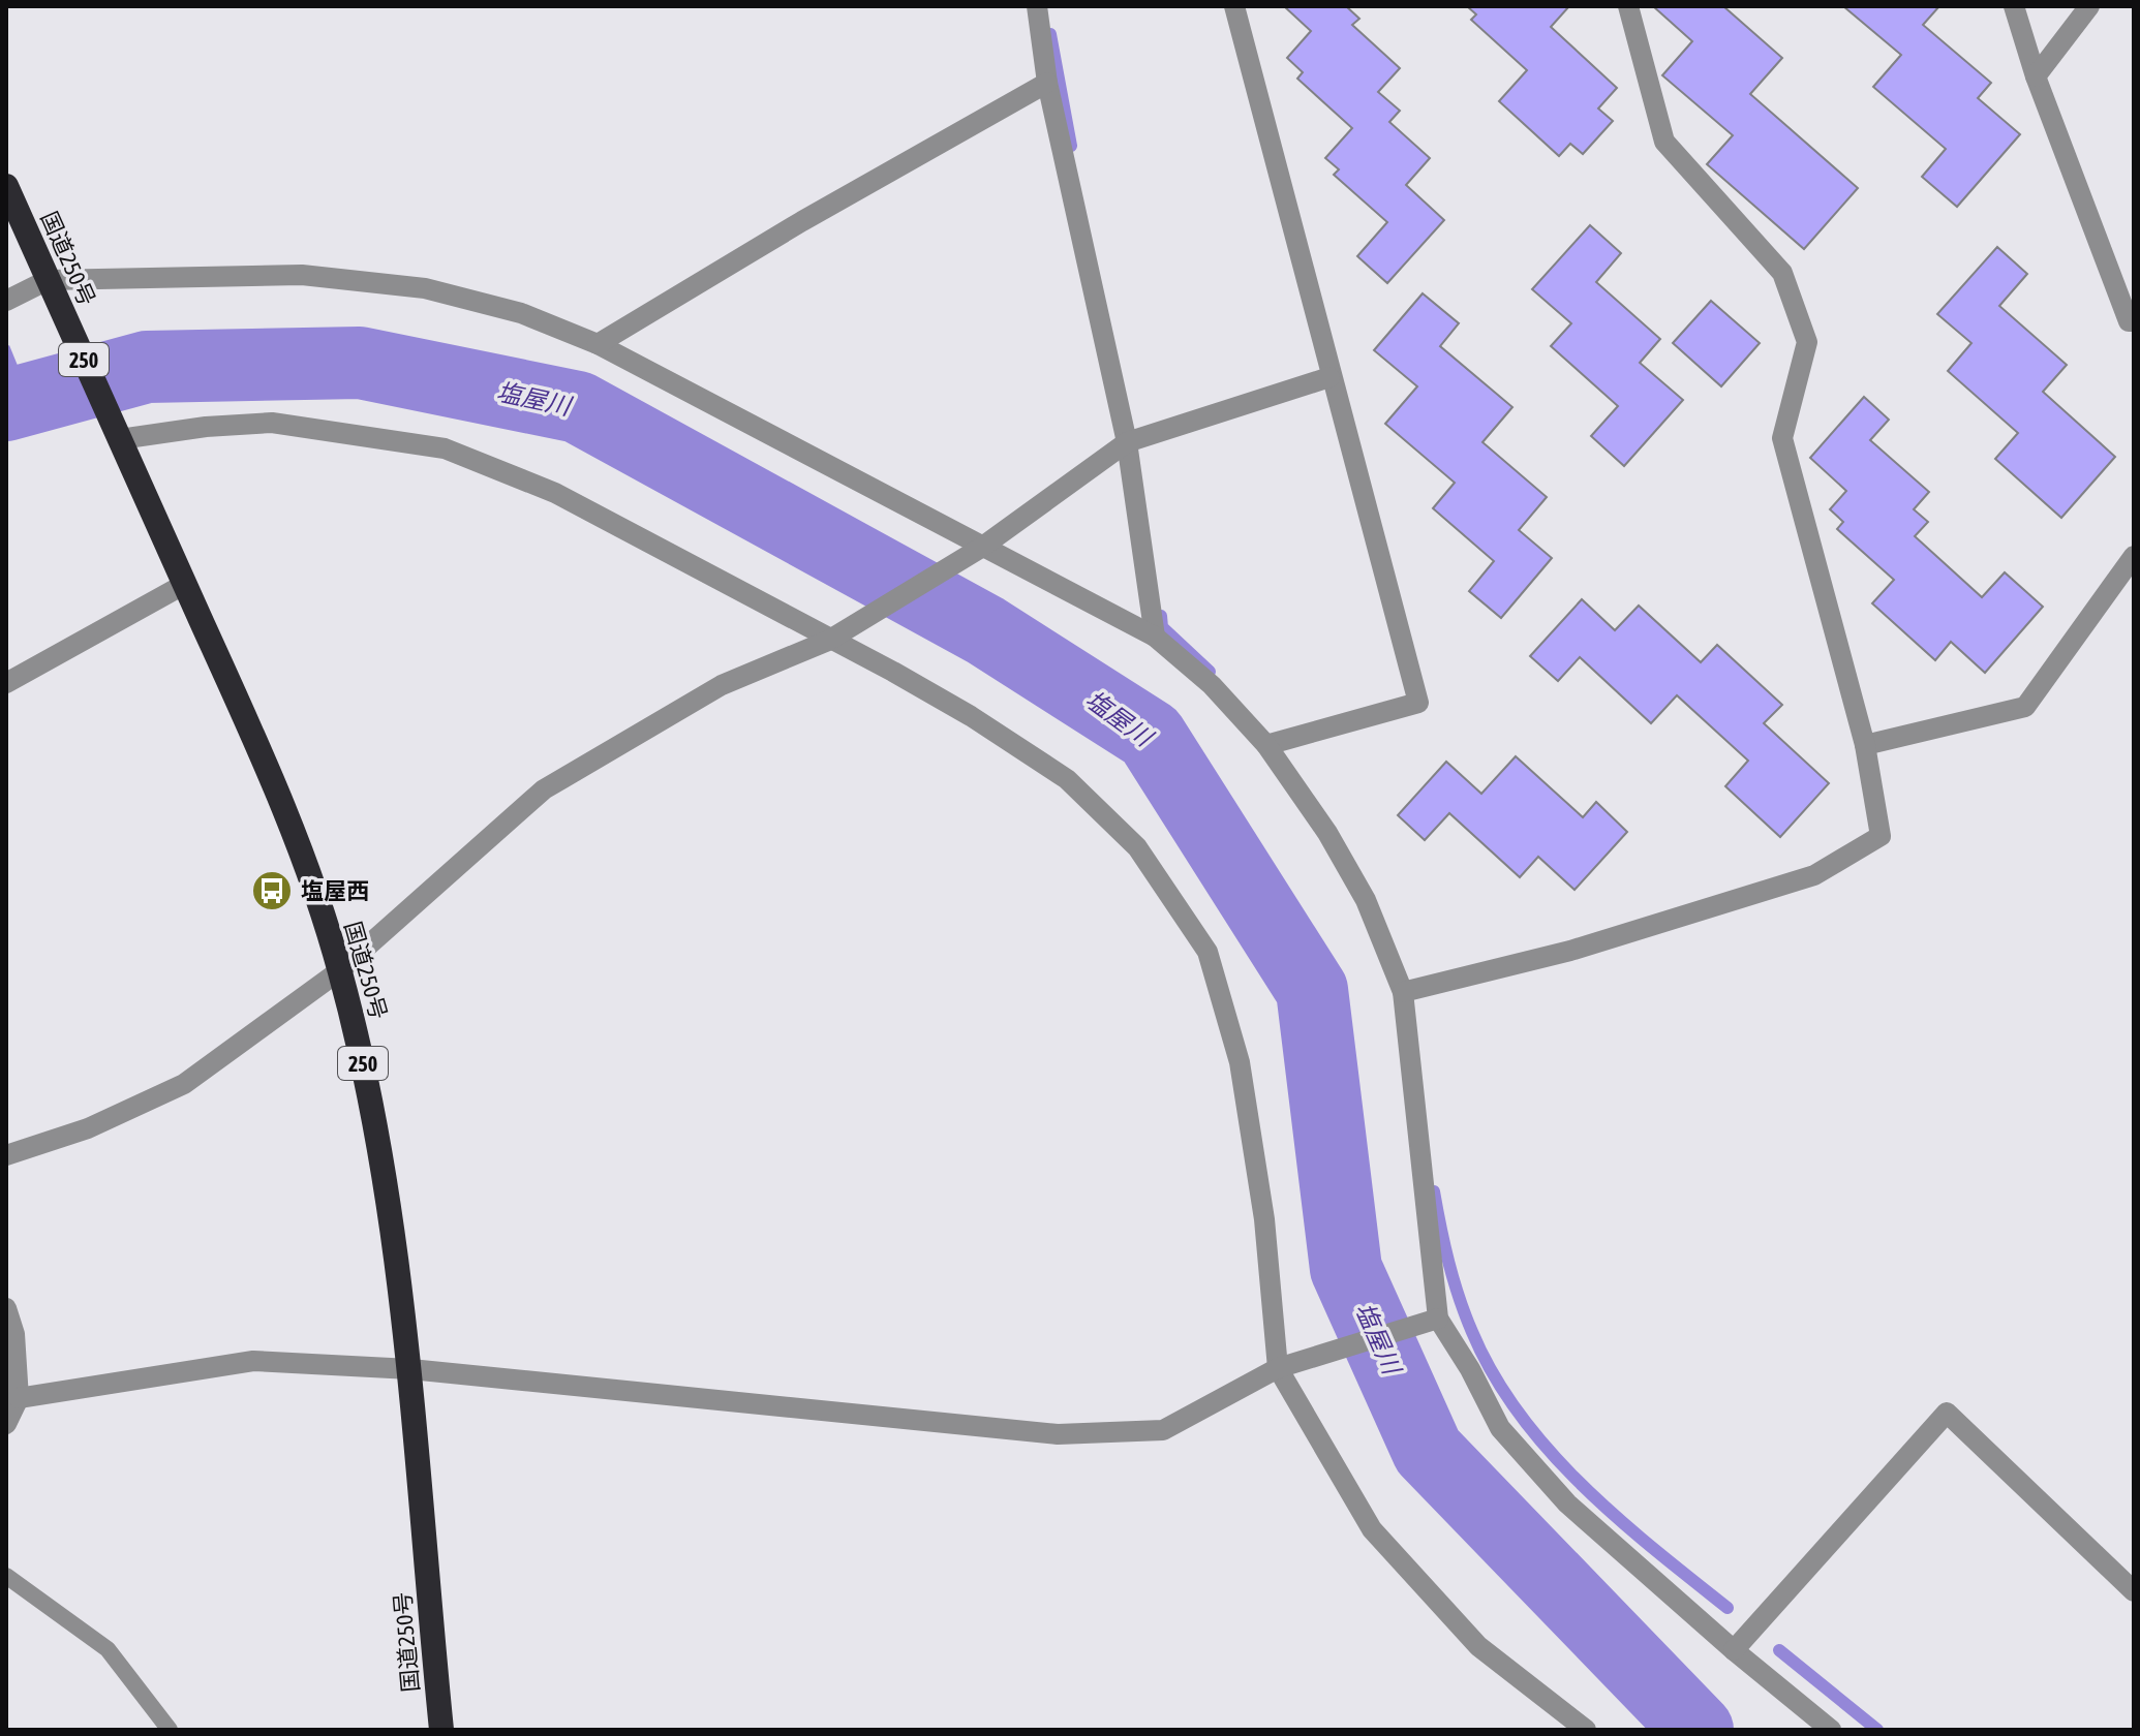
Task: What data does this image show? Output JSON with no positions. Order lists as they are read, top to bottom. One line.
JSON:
{"streets":{"highway":["国道250号","250"]},"water":["塩屋川"],"places":{"bus stop":["塩屋西"]}}
